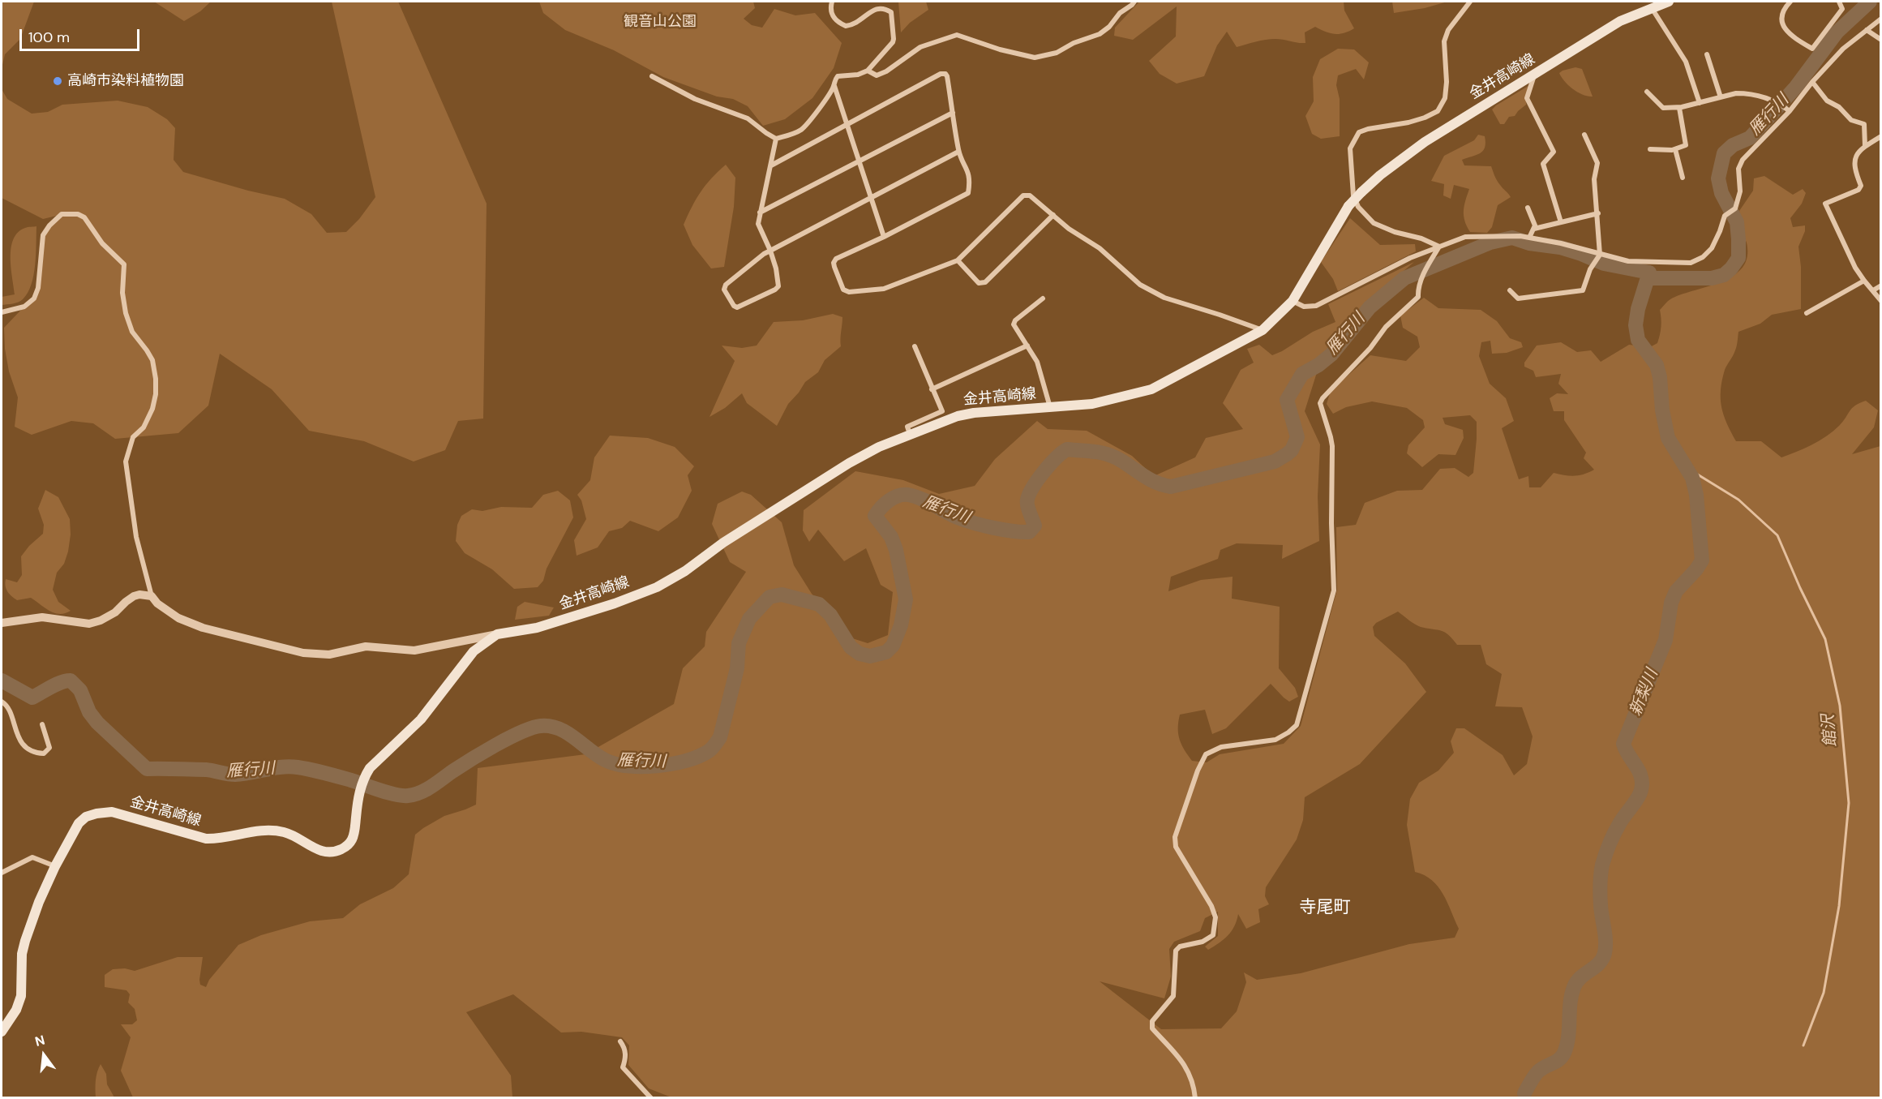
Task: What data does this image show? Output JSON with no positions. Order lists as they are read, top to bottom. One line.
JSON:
{"streets":{"main road":["金井高崎線"]},"districts":["寺尾町"],"water":["雁行川","新梨川","館沢"],"parks":["観音山公園"],"places":["高崎市染料植物園"],"scale_bar":"100 m","north":"top"}
